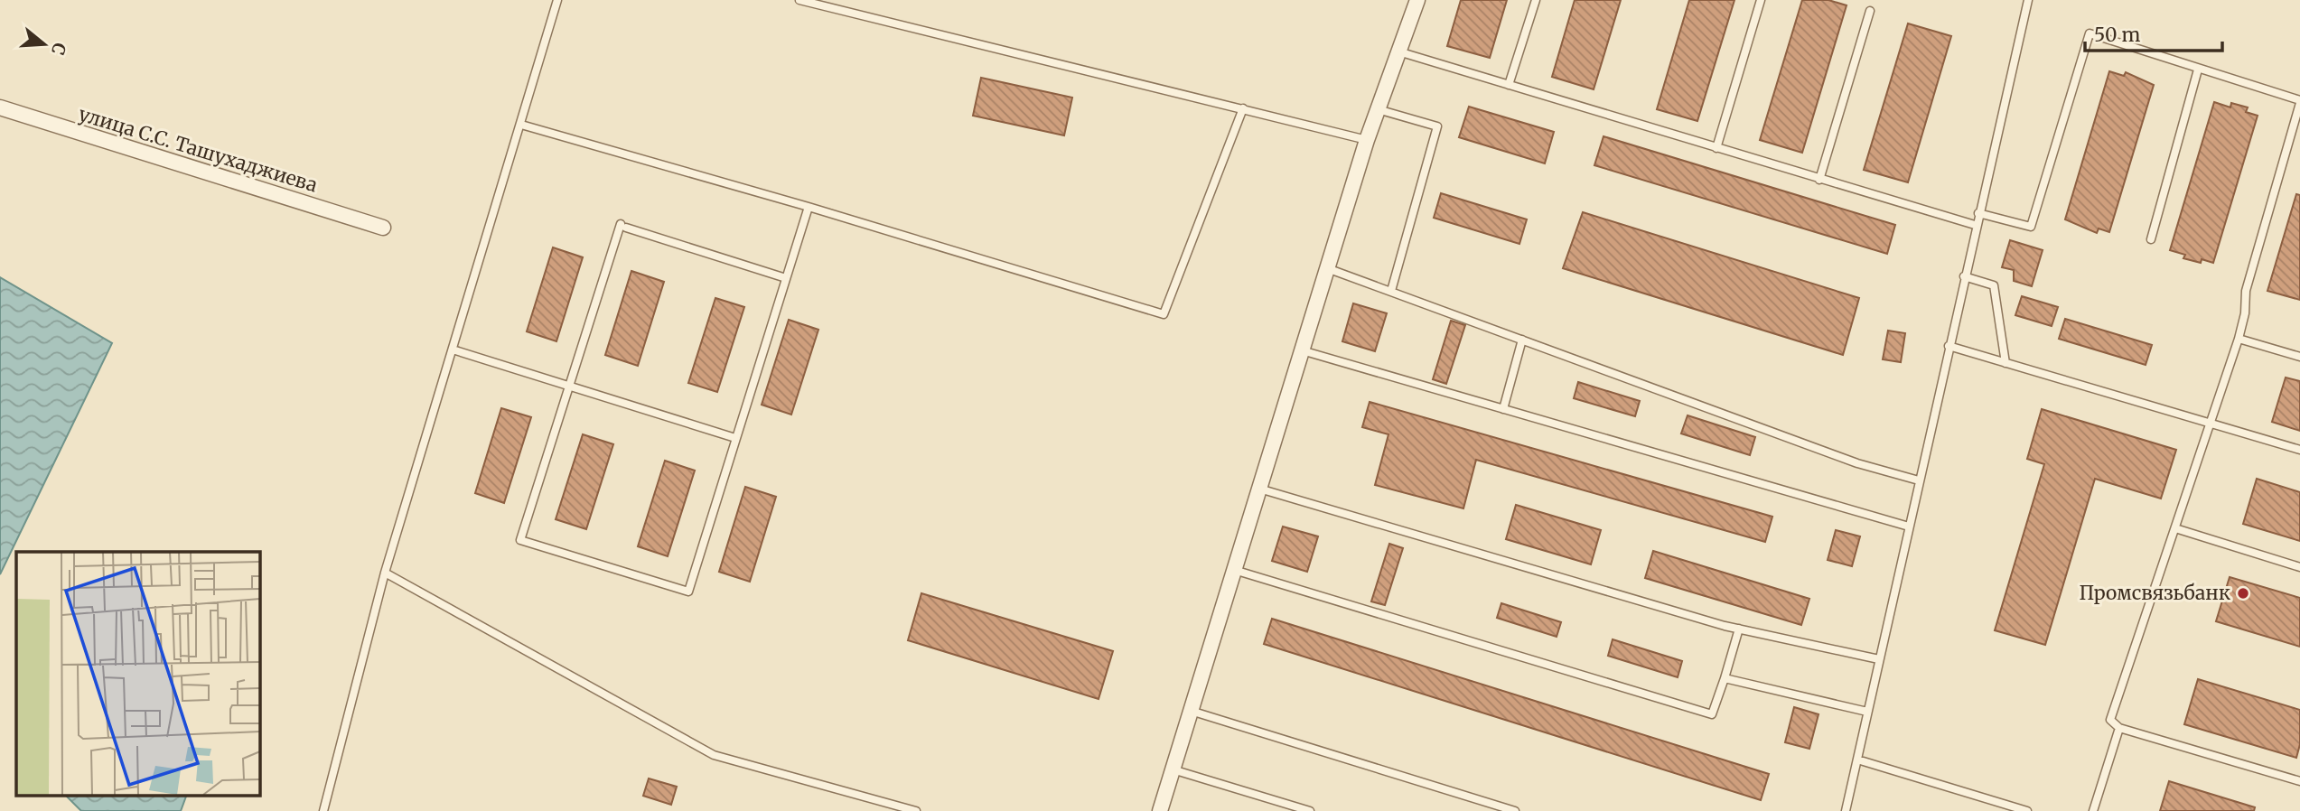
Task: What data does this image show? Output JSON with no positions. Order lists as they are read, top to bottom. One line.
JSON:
{"streets":{"street":["улица С.С. Ташухаджиева"]},"places":["Промсвязьбанк"],"scale_bar":"50 m","north":"right"}
